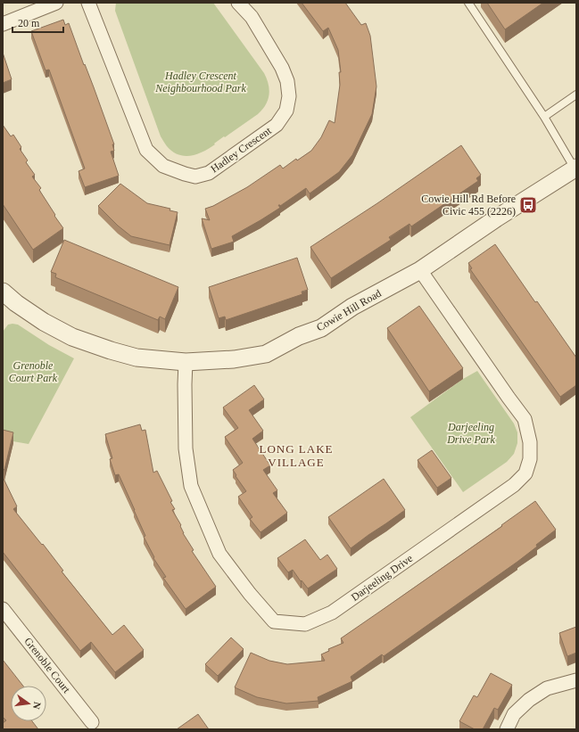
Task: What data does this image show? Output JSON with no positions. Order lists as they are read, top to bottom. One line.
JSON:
{"streets":{"street":["Hadley Crescent","Cowie Hill Road","Darjeeling Drive","Grenoble Court"]},"crossings":[["Cowie Hill Road","Darjeeling Drive"]],"districts":["LONG LAKE VILLAGE"],"parks":["Hadley Crescent Neighbourhood Park","Grenoble Court Park","Darjeeling Drive Park"],"places":{"bus stop":["Cowie Hill Rd Before Civic 455 (2226)"]},"scale_bar":"20 m","north":"right"}
